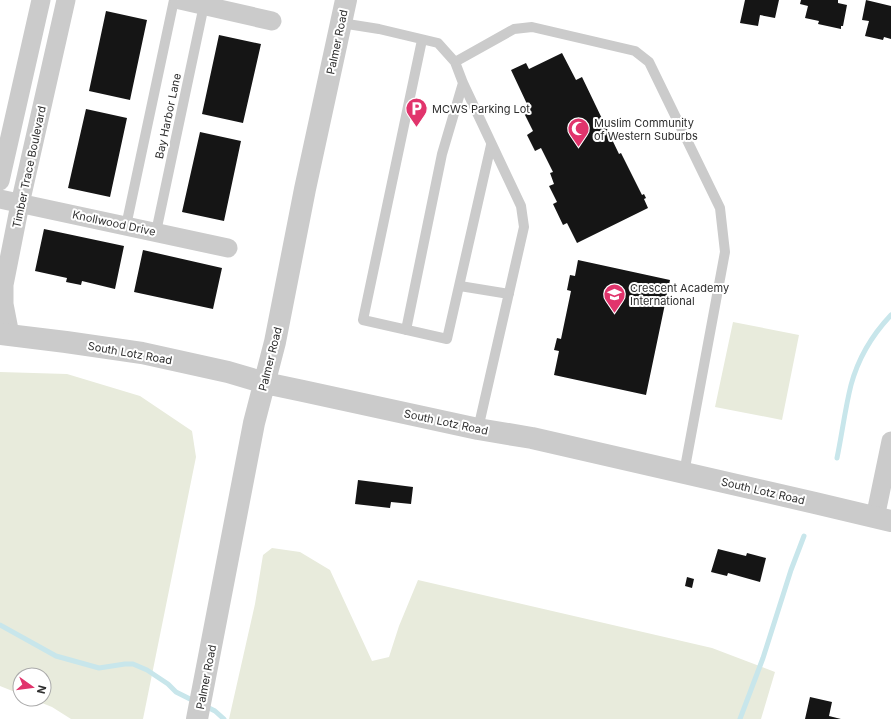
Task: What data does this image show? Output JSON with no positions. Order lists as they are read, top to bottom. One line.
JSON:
{"streets":{"street":["Palmer Road","Timber Trace Boulevard","Knollwood Drive","South Lotz Road"],"lane":["Bay Harbor Lane"]},"crossings":[["Palmer Road","South Lotz Road"],["Bay Harbor Lane","Knollwood Drive"],["Timber Trace Boulevard","Knollwood Drive"],["Timber Trace Boulevard","South Lotz Road"]],"places":{"parking":["MCWS Parking Lot"],"mosque":["Muslim Community of Western Suburbs"],"school or university":["Crescent Academy International"]},"north":"right"}
